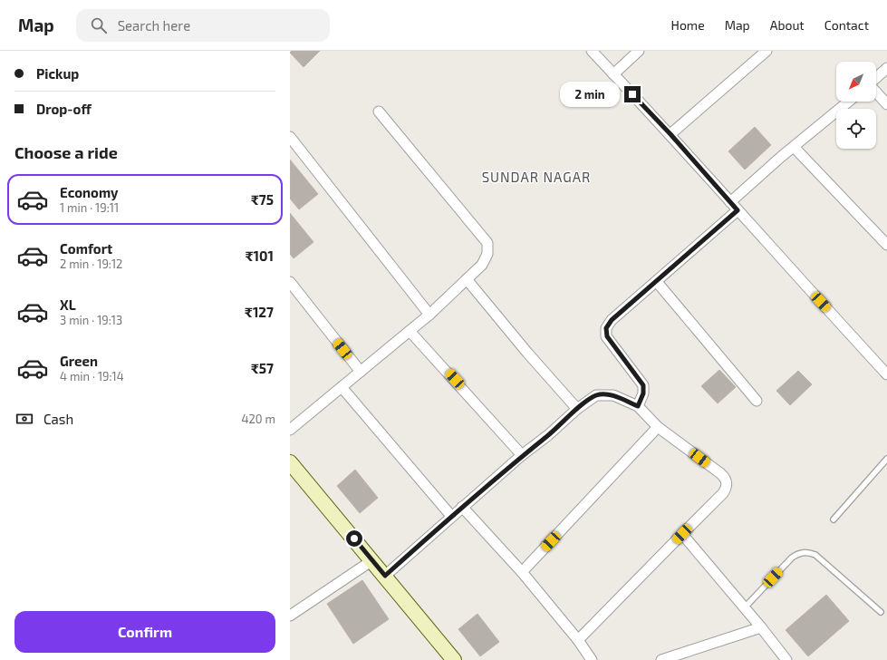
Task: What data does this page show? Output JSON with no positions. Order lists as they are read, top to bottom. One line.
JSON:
{"districts":["SUNDAR NAGAR"],"north":"bottom left","page":{"header":"Map","search":"Search here","nav":["Home","Map","About","Contact"],"banner":["Pickup","Drop-off"],"bubble":"2 min","heading":"Choose a ride","list":[{"name":"Economy","note":"1 min · 19:11","value":"₹75"},{"name":"Comfort","note":"2 min · 19:12","value":"₹101"},{"name":"XL","note":"3 min · 19:13","value":"₹127"},{"name":"Green","note":"4 min · 19:14","value":"₹57"}],"pay":["Cash","420 m"],"buttons":"Confirm"}}
